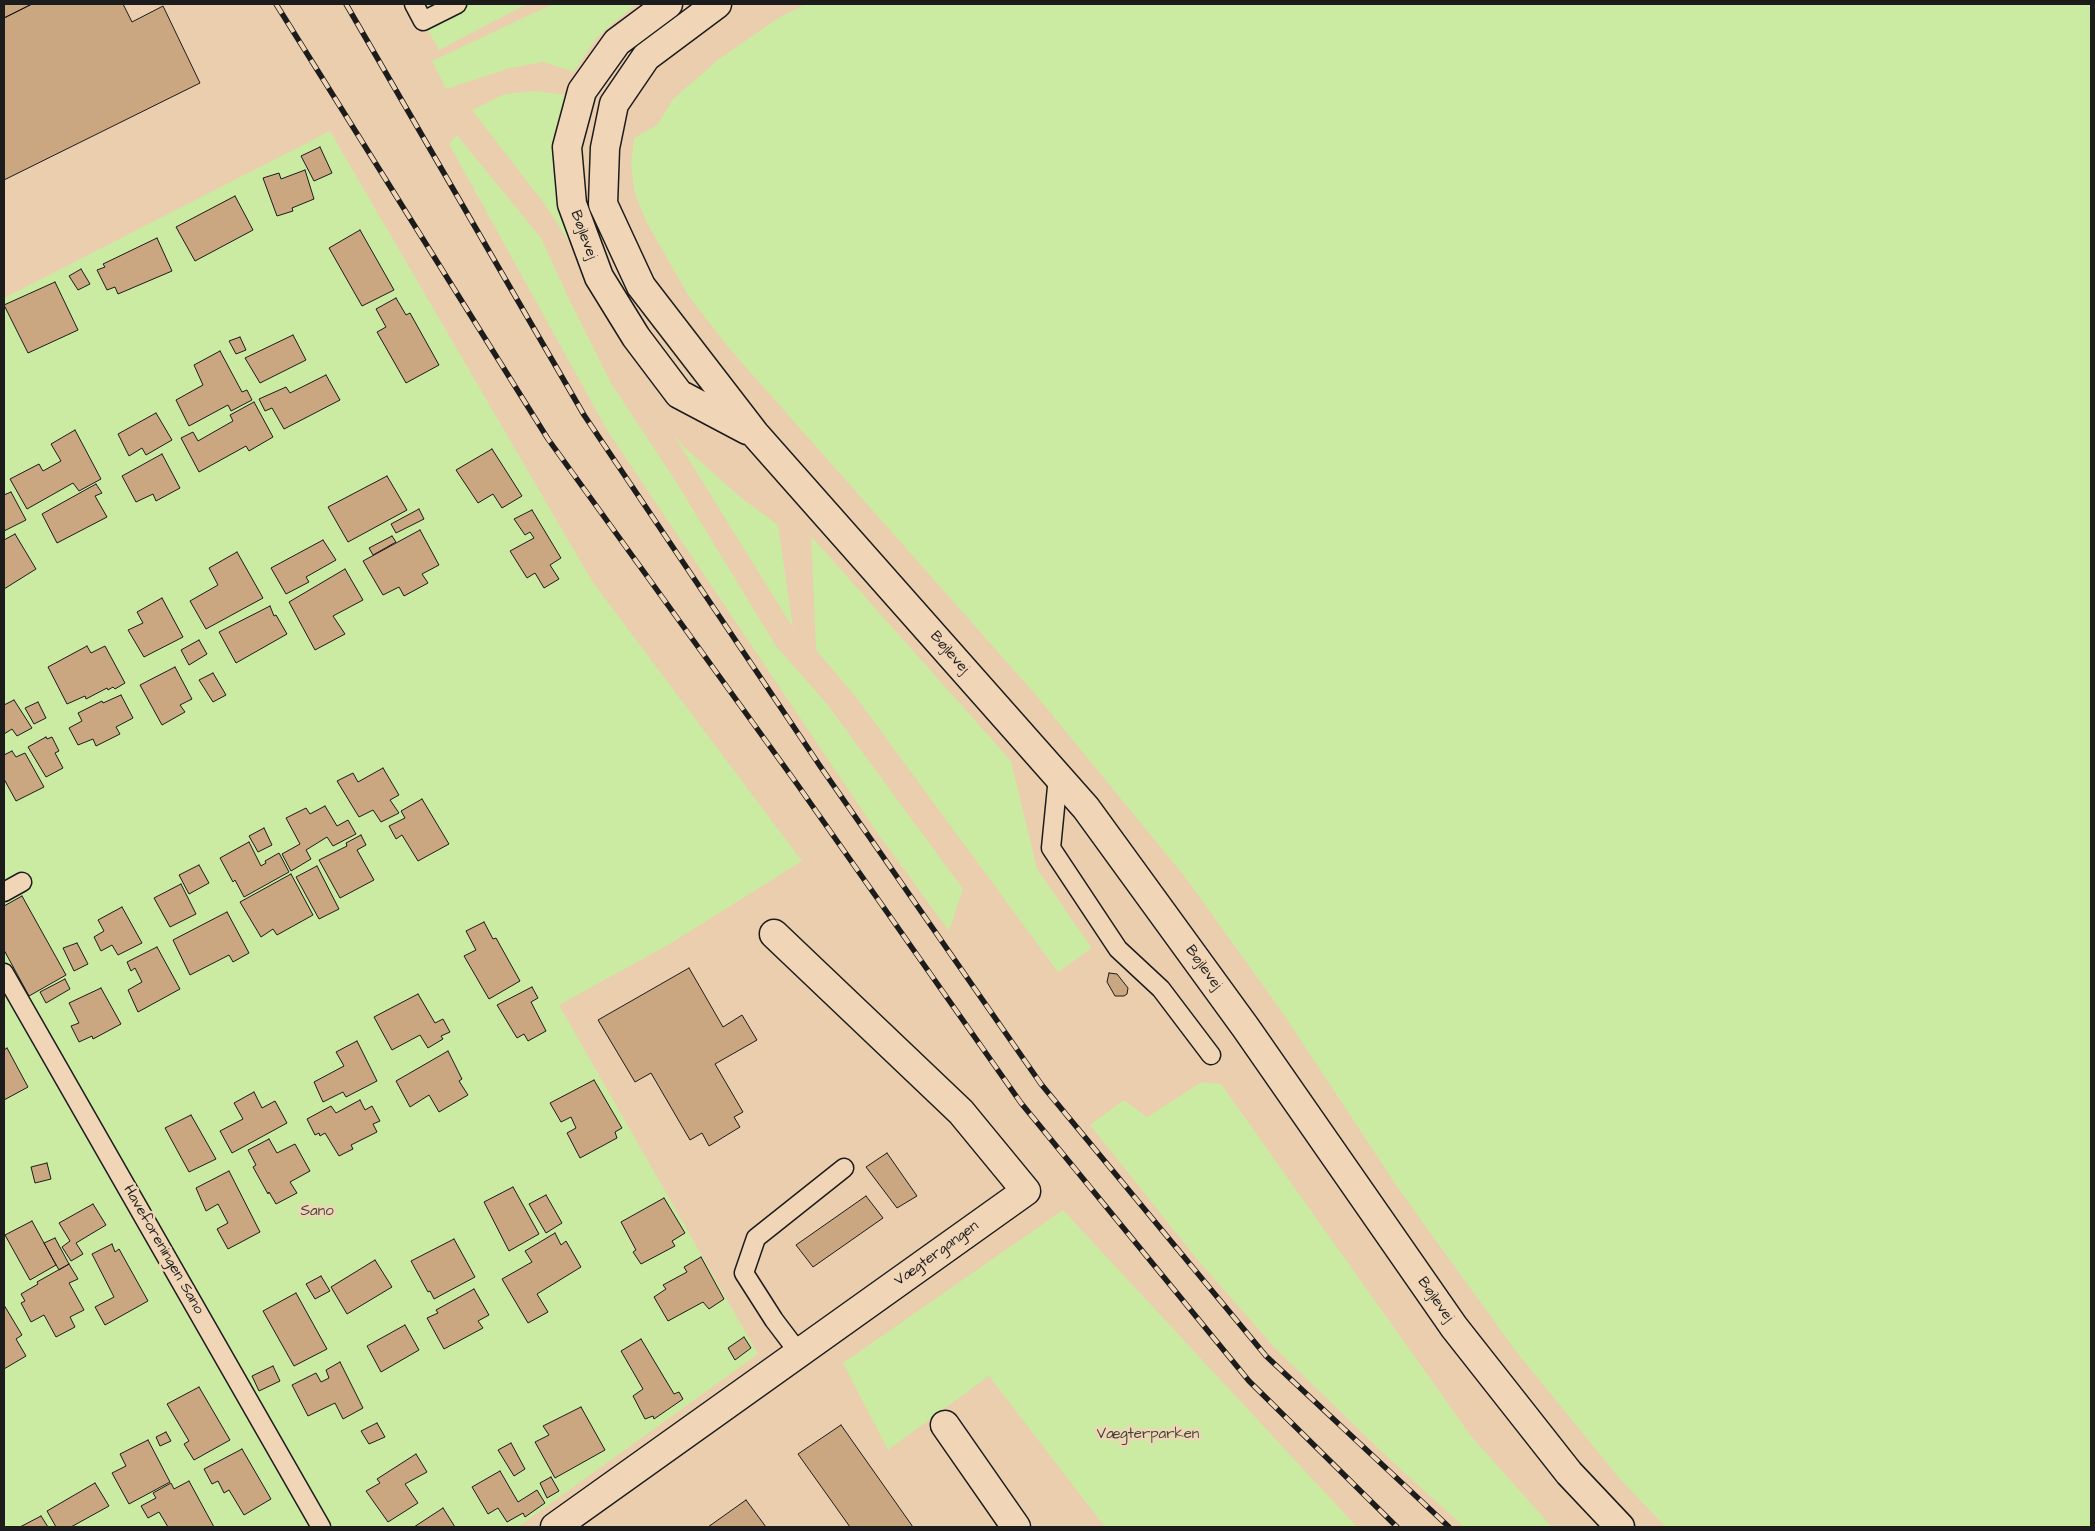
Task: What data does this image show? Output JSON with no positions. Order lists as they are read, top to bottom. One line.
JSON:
{"streets":{"street":["Bøjlevej","Vægtergangen"],"lane":["Haveforeningen Sano"]},"parks":["Sano","Vægterparken"]}
